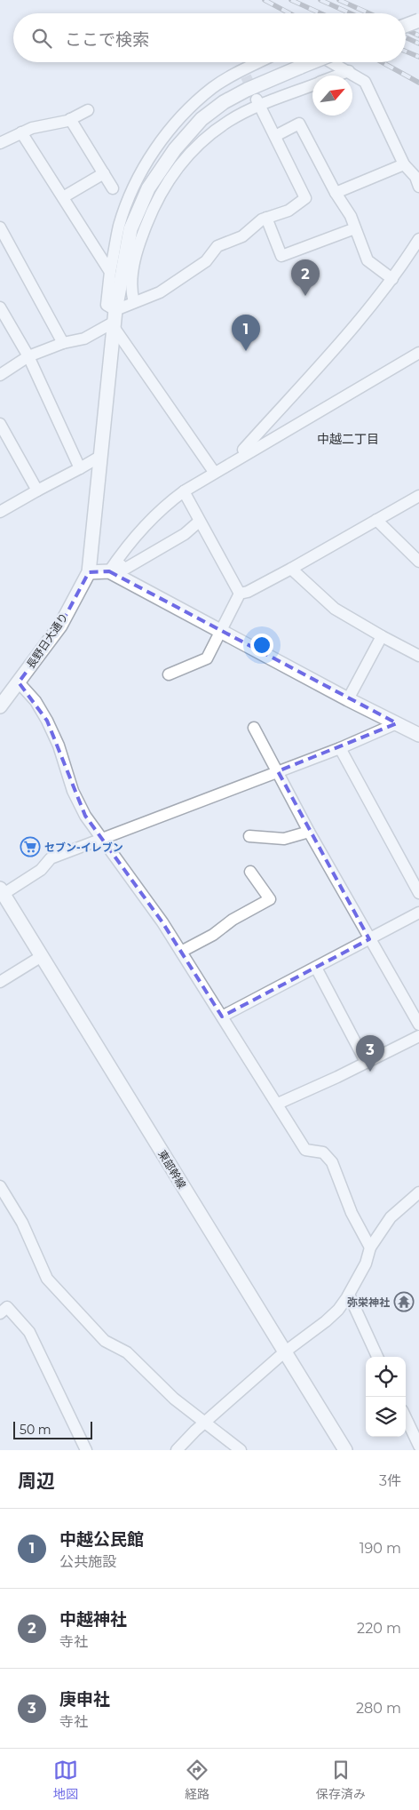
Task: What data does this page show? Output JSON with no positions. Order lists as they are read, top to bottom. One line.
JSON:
{"streets":{"street":["長野日大通り","東部幹線"]},"districts":["中越二丁目"],"places":{"supermarket":["セブン-イレブン"],"temple":["弥栄神社"]},"scale_bar":"50 m","north":"top right","page":{"search":"ここで検索","pins":["2","1","3"],"scale":"50 m","heading":["周辺","3件"],"list":[{"mark":"1","name":"中越公民館","note":"公共施設","value":"190 m"},{"mark":"2","name":"中越神社","note":"寺社","value":"220 m"},{"mark":"3","name":"庚申社","note":"寺社","value":"280 m"}],"nav":["地図","経路","保存済み"]}}
